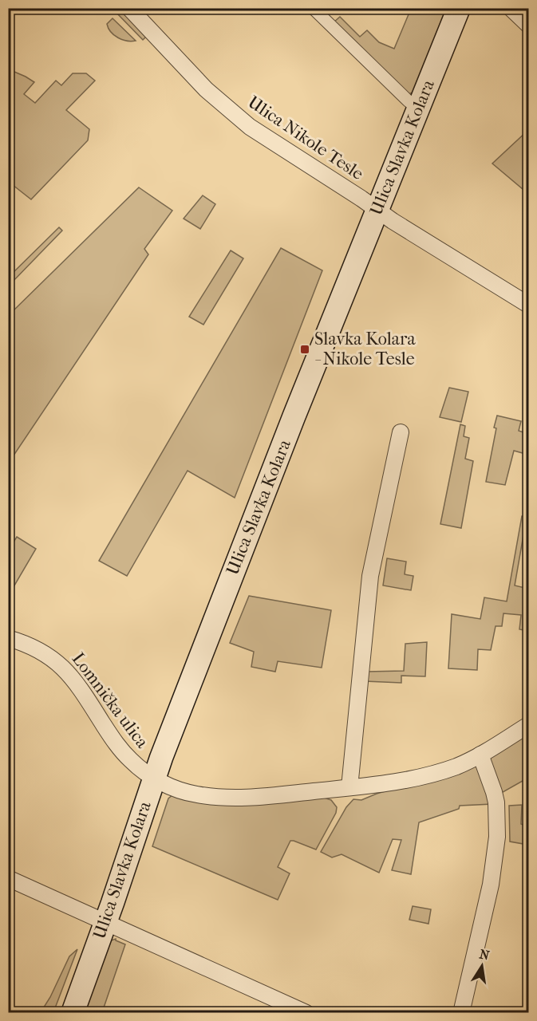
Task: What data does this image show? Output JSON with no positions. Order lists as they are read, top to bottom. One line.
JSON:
{"streets":{"main road":["Ulica Slavka Kolara"],"street":["Ulica Nikole Tesle","Lomnička ulica"]},"crossings":[["Ulica Nikole Tesle","Ulica Slavka Kolara"],["Ulica Slavka Kolara","Lomnička ulica"]],"places":{"transit":["Slavka Kolara - Nikole Tesle"]},"north":"top"}
